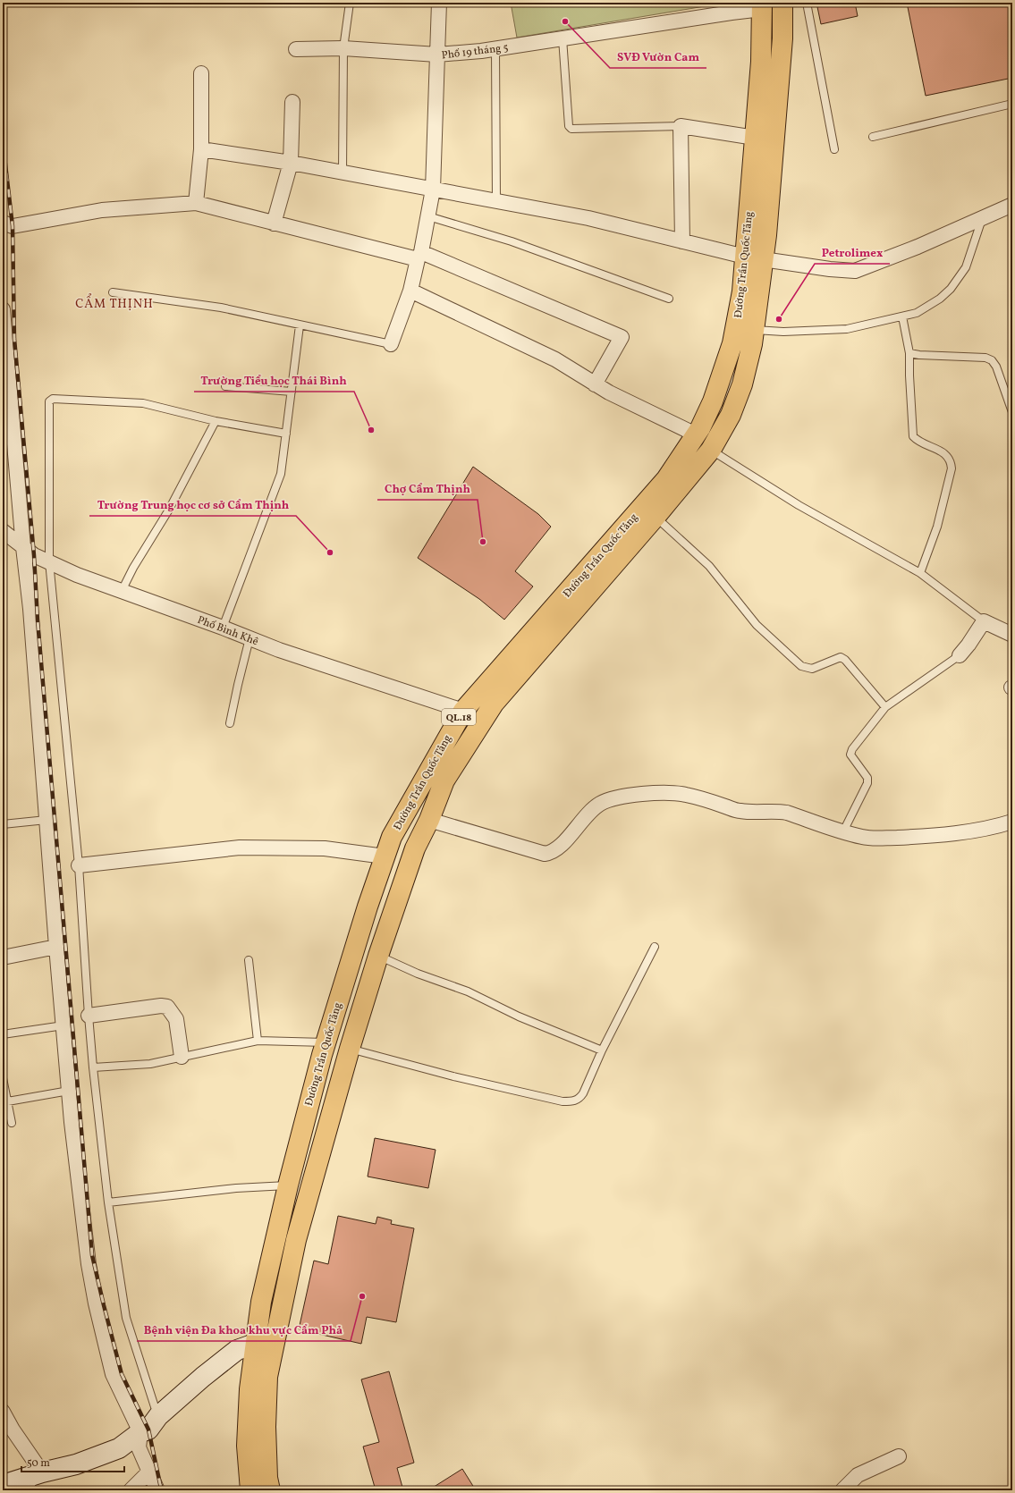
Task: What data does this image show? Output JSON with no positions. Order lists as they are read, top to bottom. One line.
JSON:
{"streets":{"highway":["Đường Trần Quốc Tảng","QL.18"],"street":["Phố 19 tháng 5","Phố Bình Khê"]},"crossings":[["Phố 19 tháng 5","Đường Trần Quốc Tảng"],["Đường Trần Quốc Tảng","Phố Bình Khê"]],"districts":["CẨM THỊNH"],"places":["SVĐ Vườn Cam","Petrolimex","Trường Tiểu học Thái Bình","Chợ Cẩm Thịnh","Trường Trung học cơ sở Cẩm Thịnh","Bệnh viện Đa khoa khu vực Cẩm Phả"],"scale_bar":"50 m"}
